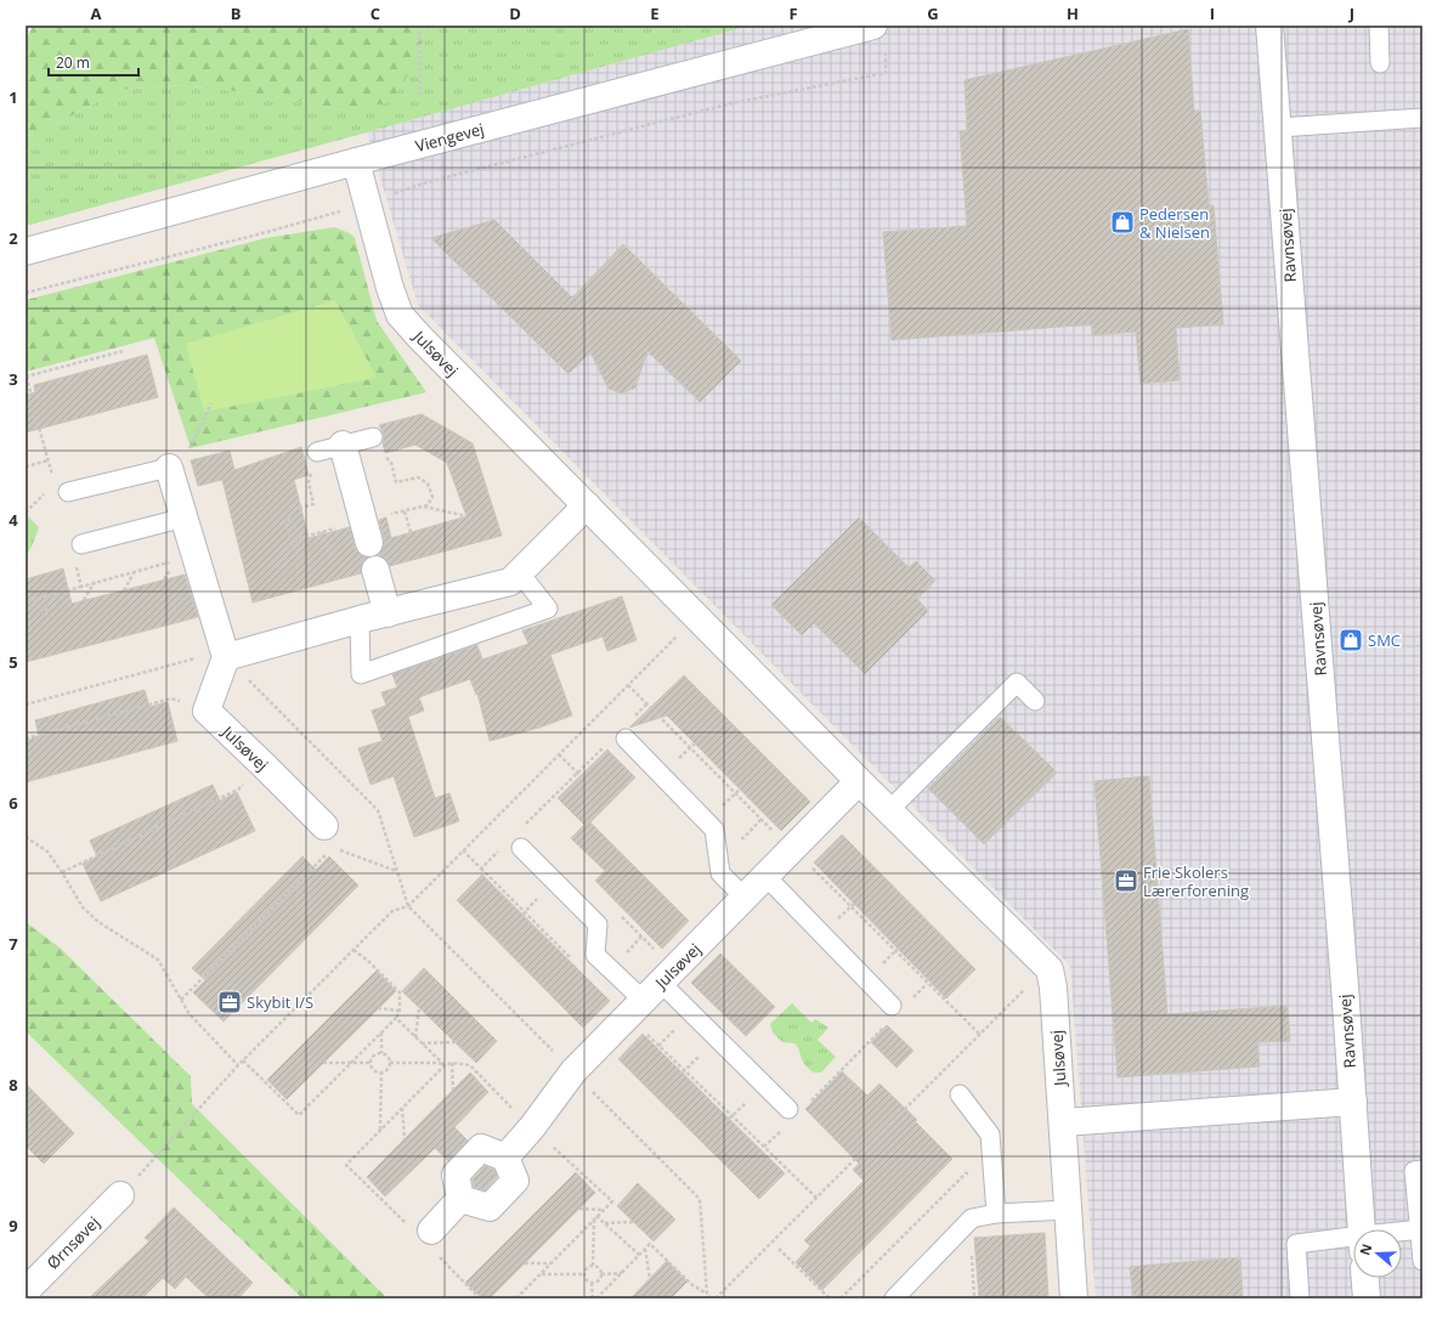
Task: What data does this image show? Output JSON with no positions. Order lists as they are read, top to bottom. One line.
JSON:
{"streets":{"street":["Viengevej","Ravnsøvej","Julsøvej","Ørnsøvej"]},"crossings":[["Viengevej","Julsøvej"]],"places":{"shop":["Pedersen & Nielsen","SMC"],"office":["Frie Skolers Lærerforening","Skybit I/S"]},"scale_bar":"20 m","north":"left","grid":{"columns":["A","B","C","D","E","F","G","H","I","J"],"rows":["1","2","3","4","5","6","7","8","9"]}}
